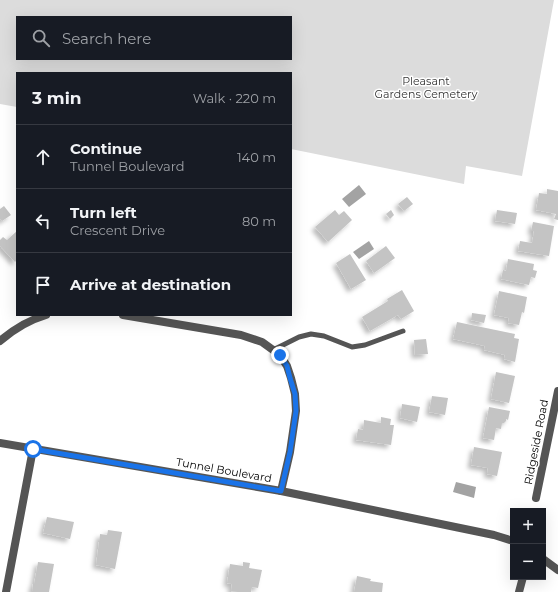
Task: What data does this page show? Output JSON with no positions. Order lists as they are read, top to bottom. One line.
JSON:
{"streets":{"street":["Ridgeside Road","Tunnel Boulevard"]},"parks":["Pleasant Gardens Cemetery"],"page":{"search":"Search here","heading":["3 min","Walk · 220 m"],"list":[["Continue","Tunnel Boulevard","140 m"],["Turn left","Crescent Drive","80 m"],"Arrive at destination"],"map_buttons":["+","−"]}}
